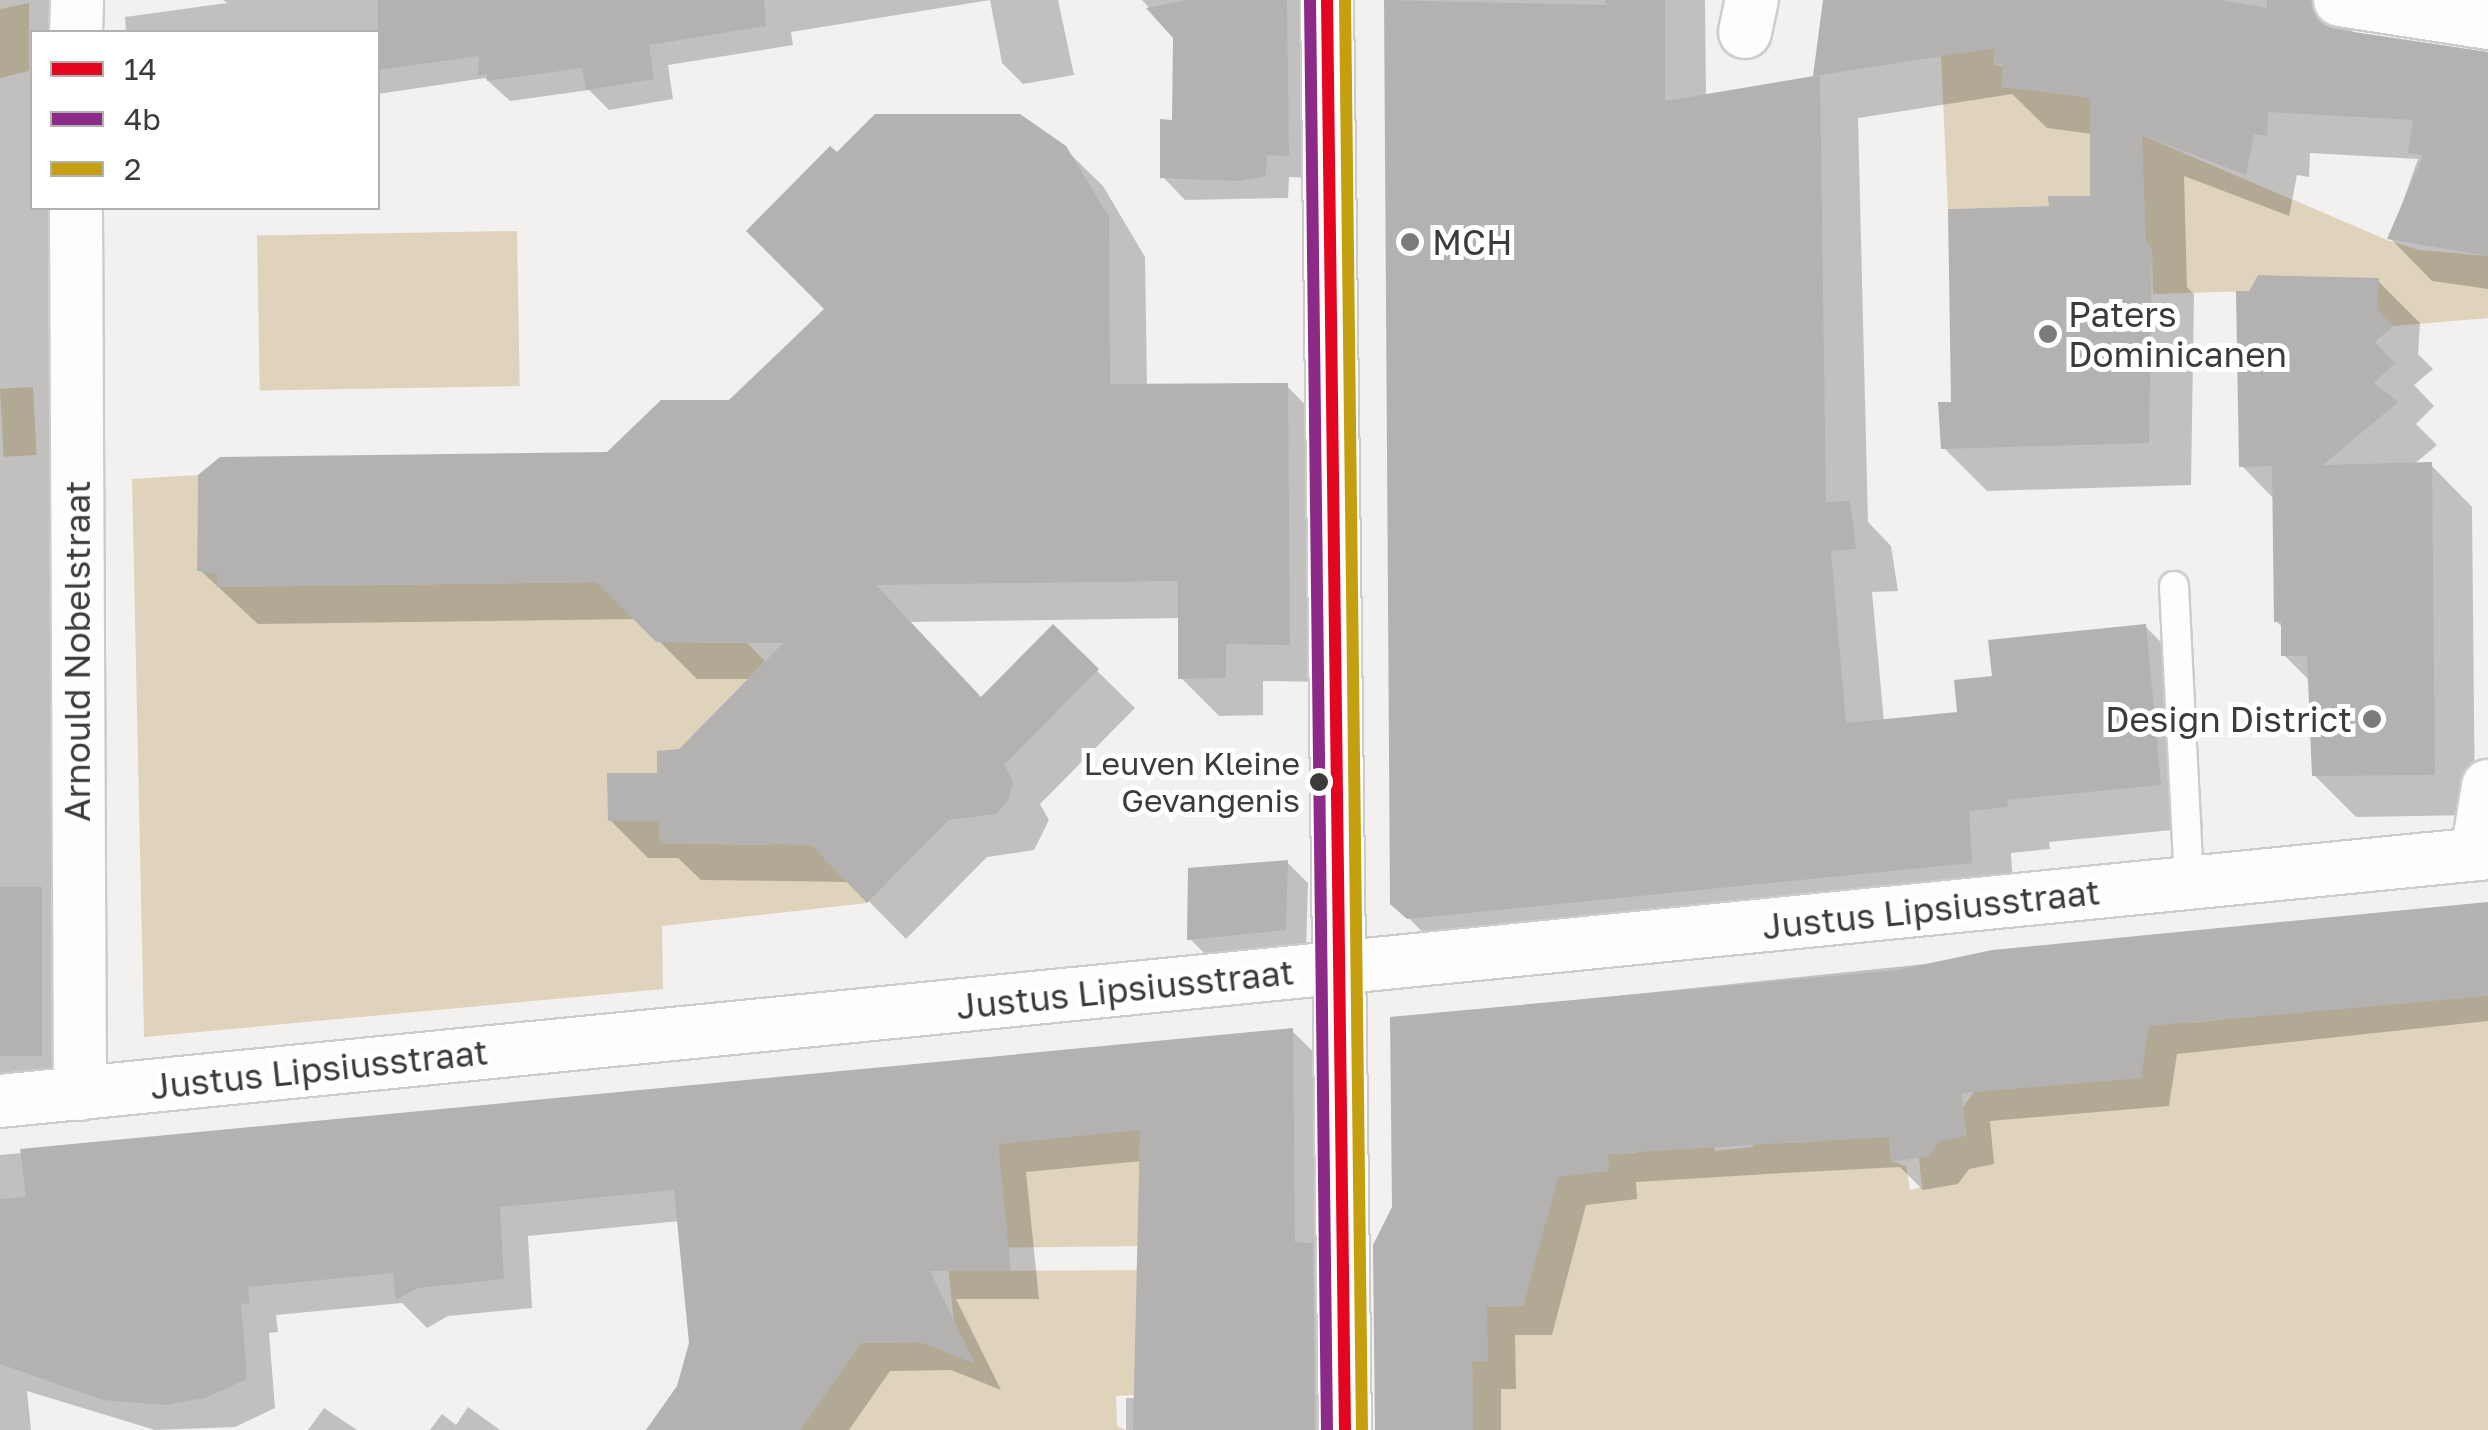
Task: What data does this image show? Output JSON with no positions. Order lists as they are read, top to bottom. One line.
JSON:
{"streets":{"street":["Arnould Nobelstraat","Justus Lipsiusstraat"]},"crossings":[["Arnould Nobelstraat","Justus Lipsiusstraat"]],"places":["MCH","Paters Dominicanen","Design District","Leuven Kleine Gevangenis"],"lines":["transit line 14","transit line 4b","transit line 2"],"legend":["14","4b","2"]}
